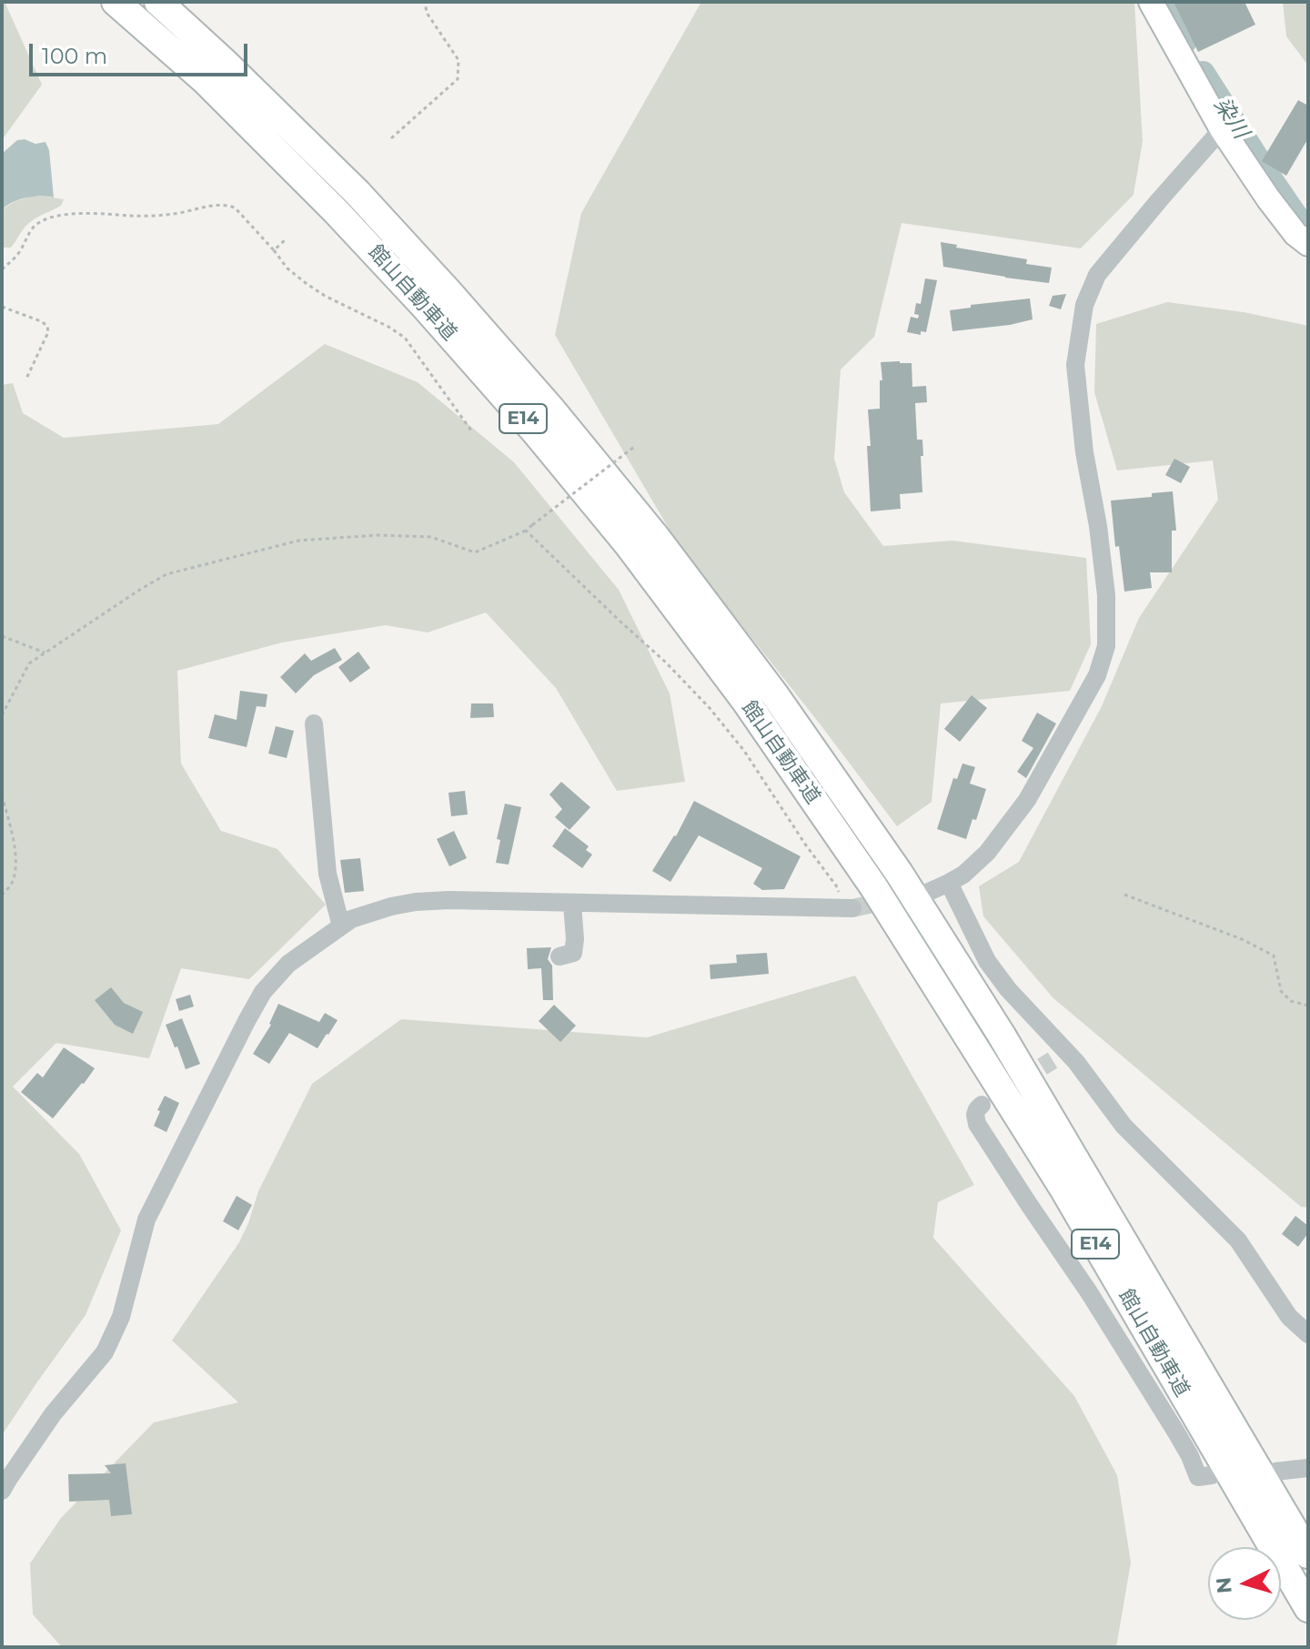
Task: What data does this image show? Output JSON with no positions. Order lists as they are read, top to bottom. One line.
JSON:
{"streets":{"highway":["館山自動車道","E14"]},"water":["染川"],"scale_bar":"100 m","north":"left"}
